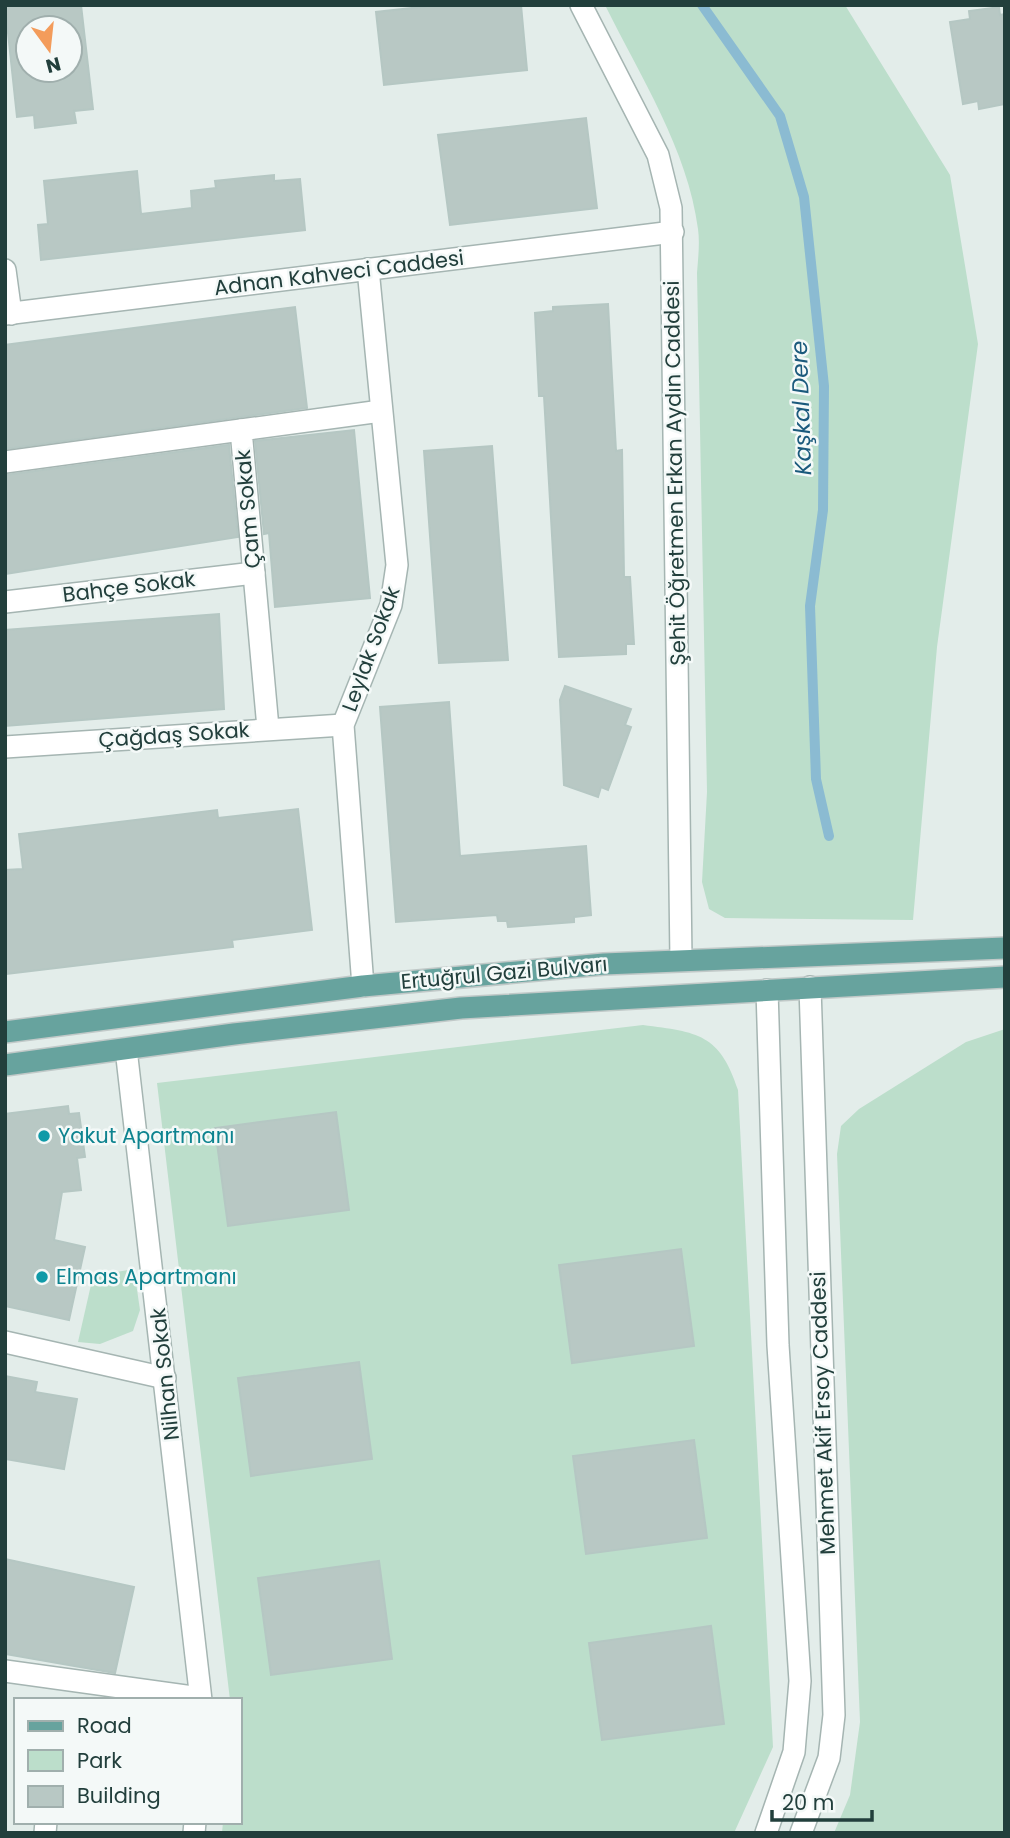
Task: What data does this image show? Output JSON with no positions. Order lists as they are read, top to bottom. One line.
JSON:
{"streets":{"main road":["Ertuğrul Gazi Bulvarı"],"street":["Adnan Kahveci Caddesi","Şehit Öğretmen Erkan Aydın Caddesi","Çam Sokak","Bahçe Sokak","Leylak Sokak","Çağdaş Sokak","Nilhan Sokak","Mehmet Akif Ersoy Caddesi"]},"crossings":[["Adnan Kahveci Caddesi","Şehit Öğretmen Erkan Aydın Caddesi"],["Adnan Kahveci Caddesi","Leylak Sokak"],["Şehit Öğretmen Erkan Aydın Caddesi","Ertuğrul Gazi Bulvarı"],["Çam Sokak","Bahçe Sokak"],["Çam Sokak","Leylak Sokak"],["Çam Sokak","Çağdaş Sokak"],["Leylak Sokak","Çağdaş Sokak"],["Leylak Sokak","Ertuğrul Gazi Bulvarı"],["Ertuğrul Gazi Bulvarı","Nilhan Sokak"],["Ertuğrul Gazi Bulvarı","Mehmet Akif Ersoy Caddesi"]],"water":["Kaşkal Dere"],"places":["Yakut Apartmanı","Elmas Apartmanı"],"legend":["Road","Park","Building"],"scale_bar":"20 m","north":"bottom"}
